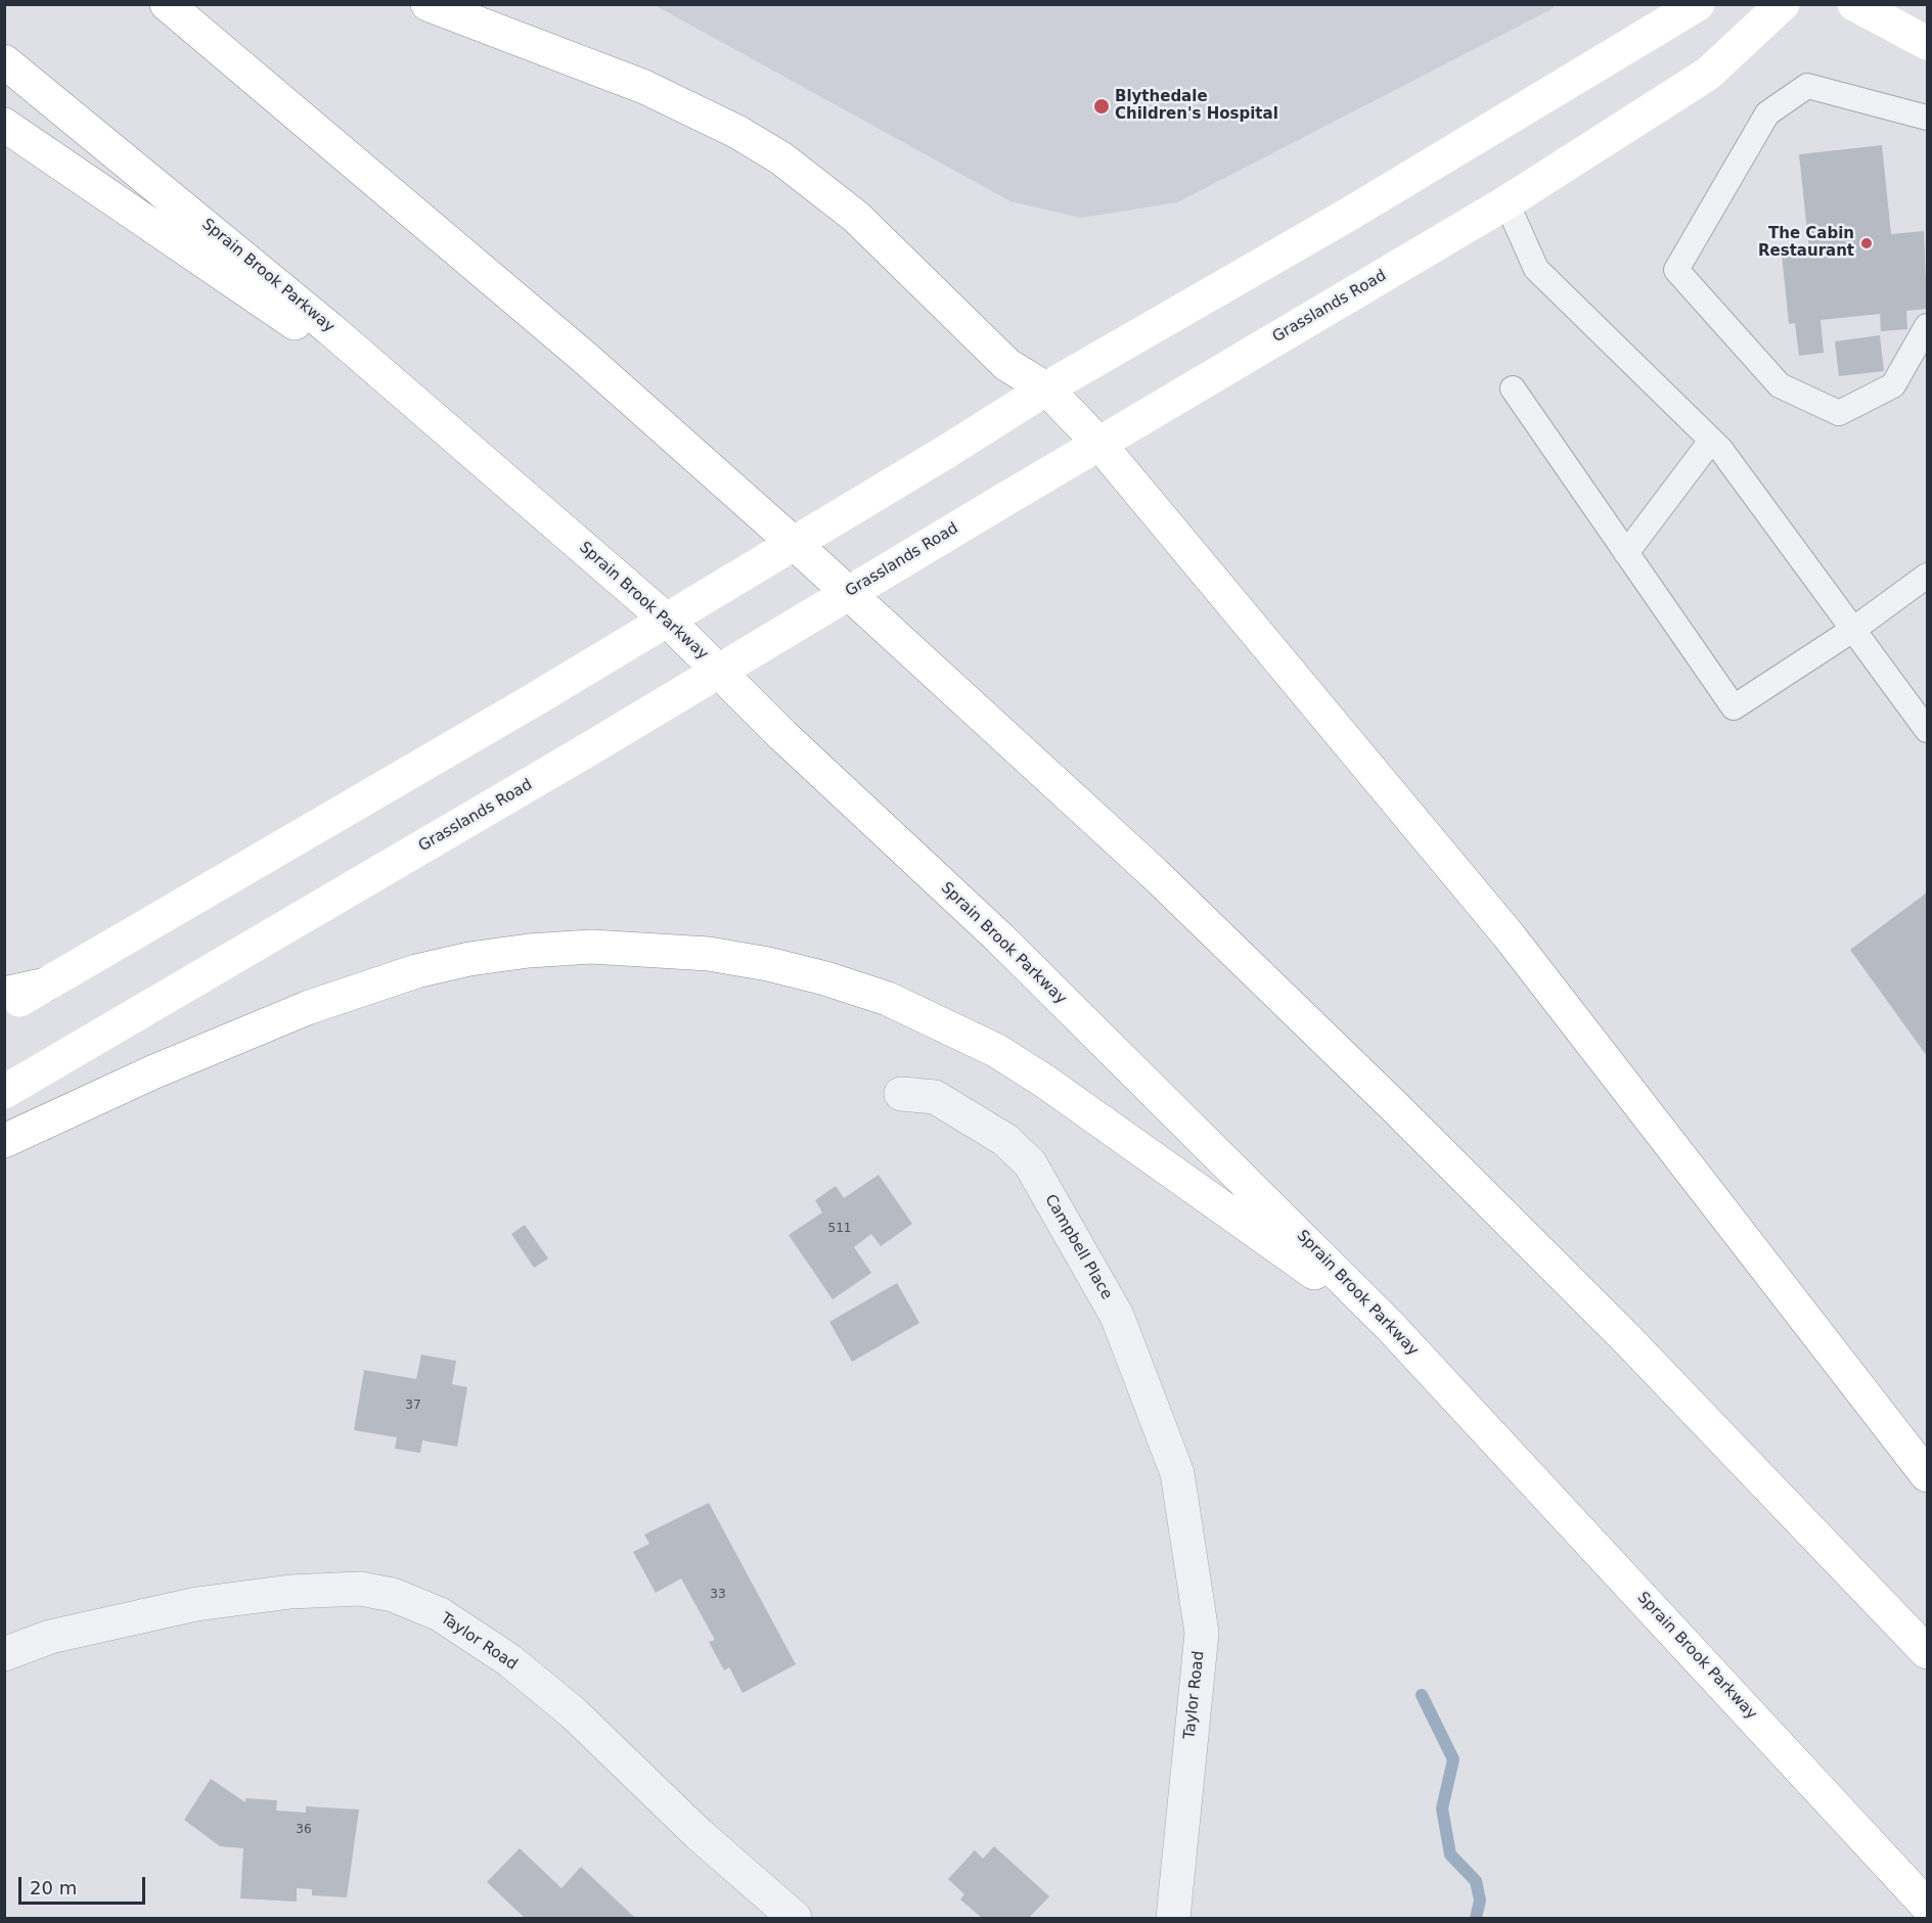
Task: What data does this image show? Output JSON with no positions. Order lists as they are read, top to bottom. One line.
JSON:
{"streets":{"main road":["Sprain Brook Parkway","Grasslands Road"],"street":["Campbell Place","Taylor Road"]},"crossings":[["Campbell Place","Taylor Road"]],"places":["Blythedale Children's Hospital","The Cabin Restaurant"],"house_numbers":["511","37","33","36"],"scale_bar":"20 m"}
